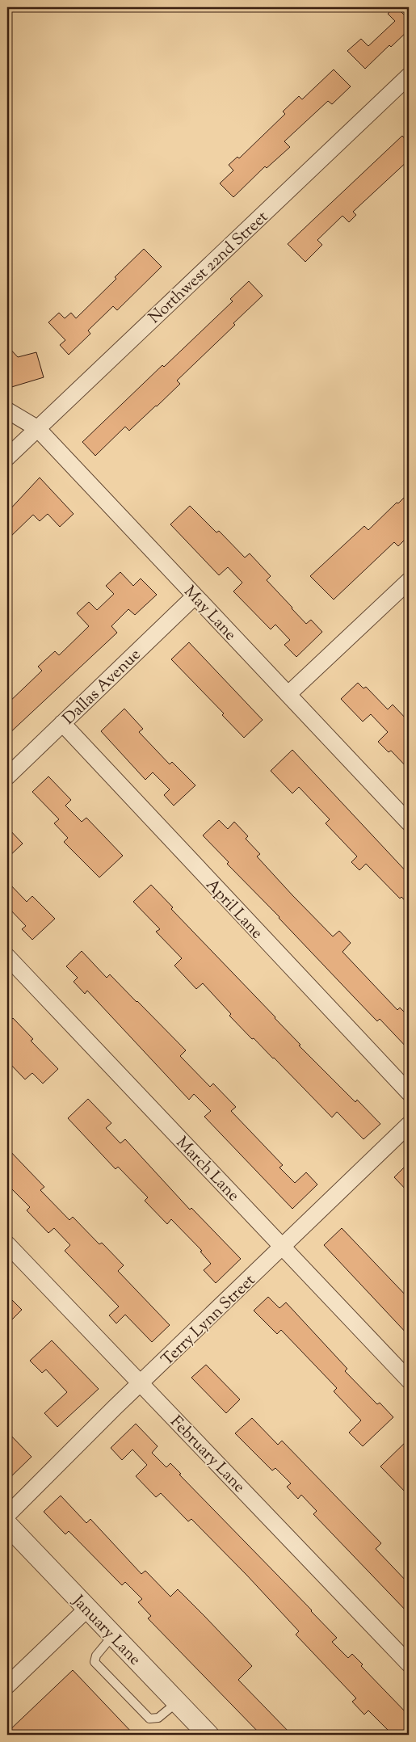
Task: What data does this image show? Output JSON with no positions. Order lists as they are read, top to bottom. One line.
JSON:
{"streets":{"street":["Northwest 22nd Street","May Lane","Dallas Avenue","April Lane","March Lane","Terry Lynn Street","February Lane","January Lane"]},"crossings":[["Northwest 22nd Street","May Lane"],["May Lane","Dallas Avenue"],["Dallas Avenue","April Lane"],["March Lane","Terry Lynn Street"],["Terry Lynn Street","February Lane"]]}
